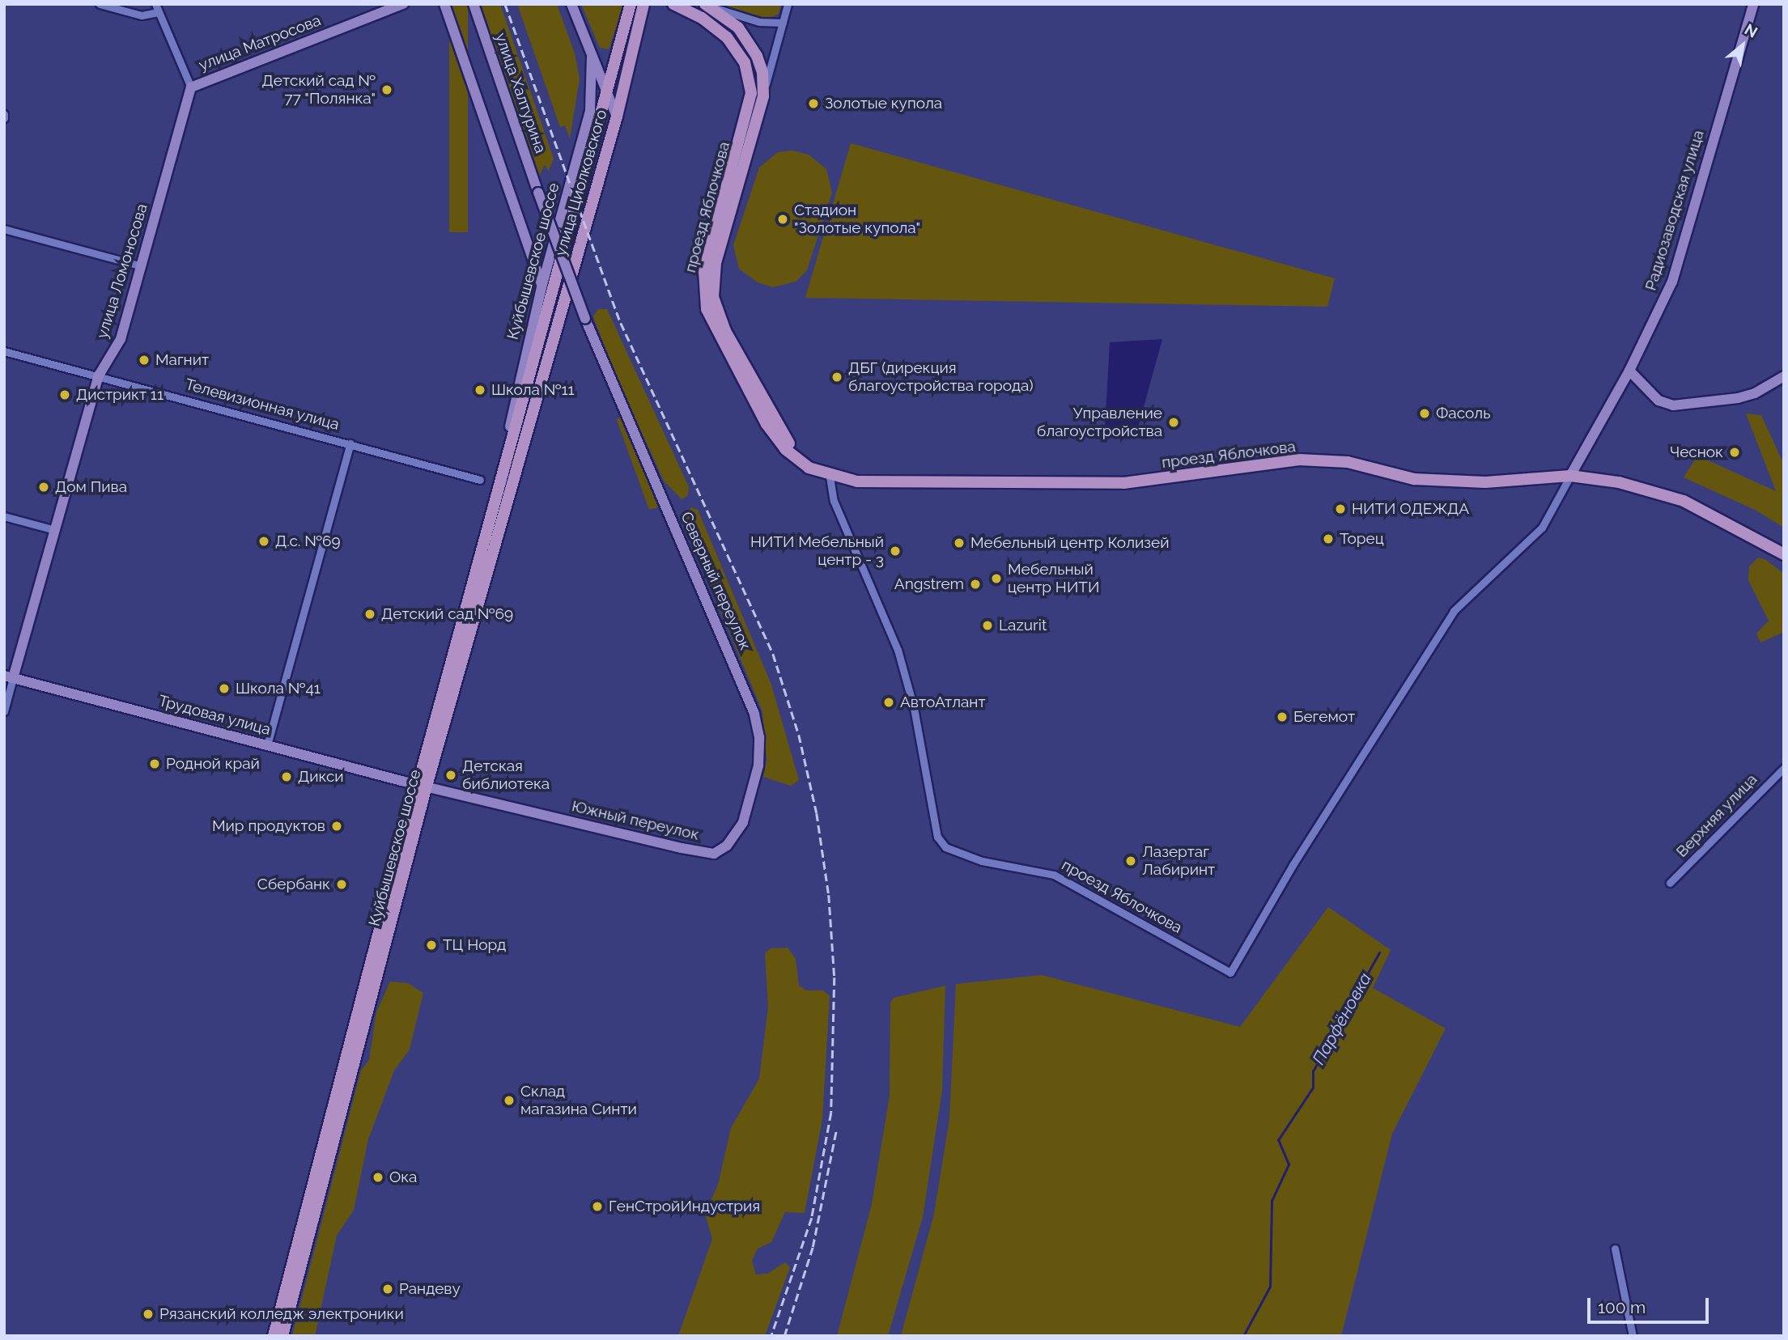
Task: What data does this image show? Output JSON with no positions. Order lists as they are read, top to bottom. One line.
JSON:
{"streets":{"main road":["улица Циолковского","проезд Яблочкова","Куйбышевское шоссе"],"street":["улица Матросова","улица Халтурина","Радиозаводская улица","улица Ломоносова","Телевизионная улица","Северный переулок","Трудовая улица","Верхняя улица","Южный переулок"]},"crossings":[["улица Матросова","улица Ломоносова"],["улица Халтурина","Северный переулок"],["улица Циолковского","Куйбышевское шоссе"],["проезд Яблочкова","Радиозаводская улица"],["Куйбышевское шоссе","Трудовая улица"],["Куйбышевское шоссе","Южный переулок"],["улица Ломоносова","Телевизионная улица"],["улица Ломоносова","Трудовая улица"],["Северный переулок","Южный переулок"],["Трудовая улица","Южный переулок"]],"water":["Парфёновка"],"places":["Детский сад № 77 \"Полянка\"","Золотые купола","Стадион \"Золотые купола\"","Магнит","ДБГ (дирекция благоустройства города)","Школа №11","Дистрикт 11","Фасоль","Управление благоустройства","Чеснок","Дом Пива","НИТИ ОДЕЖДА","Торец","Д.с. №69","Мебельный центр Колизей","НИТИ Мебельный центр - 3","Мебельный центр НИТИ","Angstrem","Детский сад №69","Lazurit","Школа №41","АвтоАтлант","Бегемот","Родной край","Детская библиотека","Дикси","Мир продуктов","Лазертаг Лабиринт","Сбербанк","ТЦ Норд","Склад магазина Синти","Ока","ГенСтройИндустрия","Рандеву","Рязанский колледж электроники"],"scale_bar":"100 m","north":"top right"}
